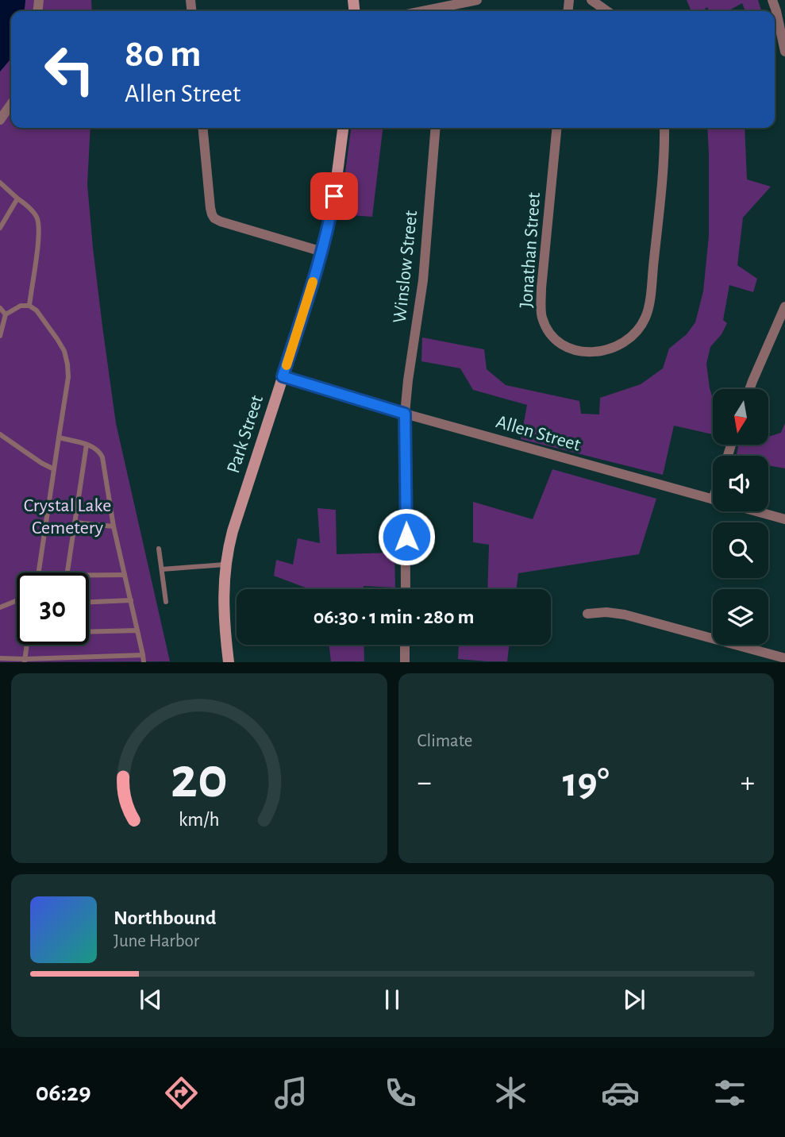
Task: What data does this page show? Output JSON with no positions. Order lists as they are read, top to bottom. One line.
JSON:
{"streets":{"street":["Jonathan Street","Winslow Street","Allen Street","Park Street"]},"crossings":[["Winslow Street","Allen Street"],["Allen Street","Park Street"]],"parks":["Crystal Lake Cemetery"],"north":"bottom","page":{"turn":["80 m","Allen Street"],"limit":"30","trip":"06:30 · 1 min · 280 m","tile":"Climate","heat":["−","19°","+"],"song":["Northbound","June Harbor"],"tabs":"06:29","gauge":["20","km/h"]}}
